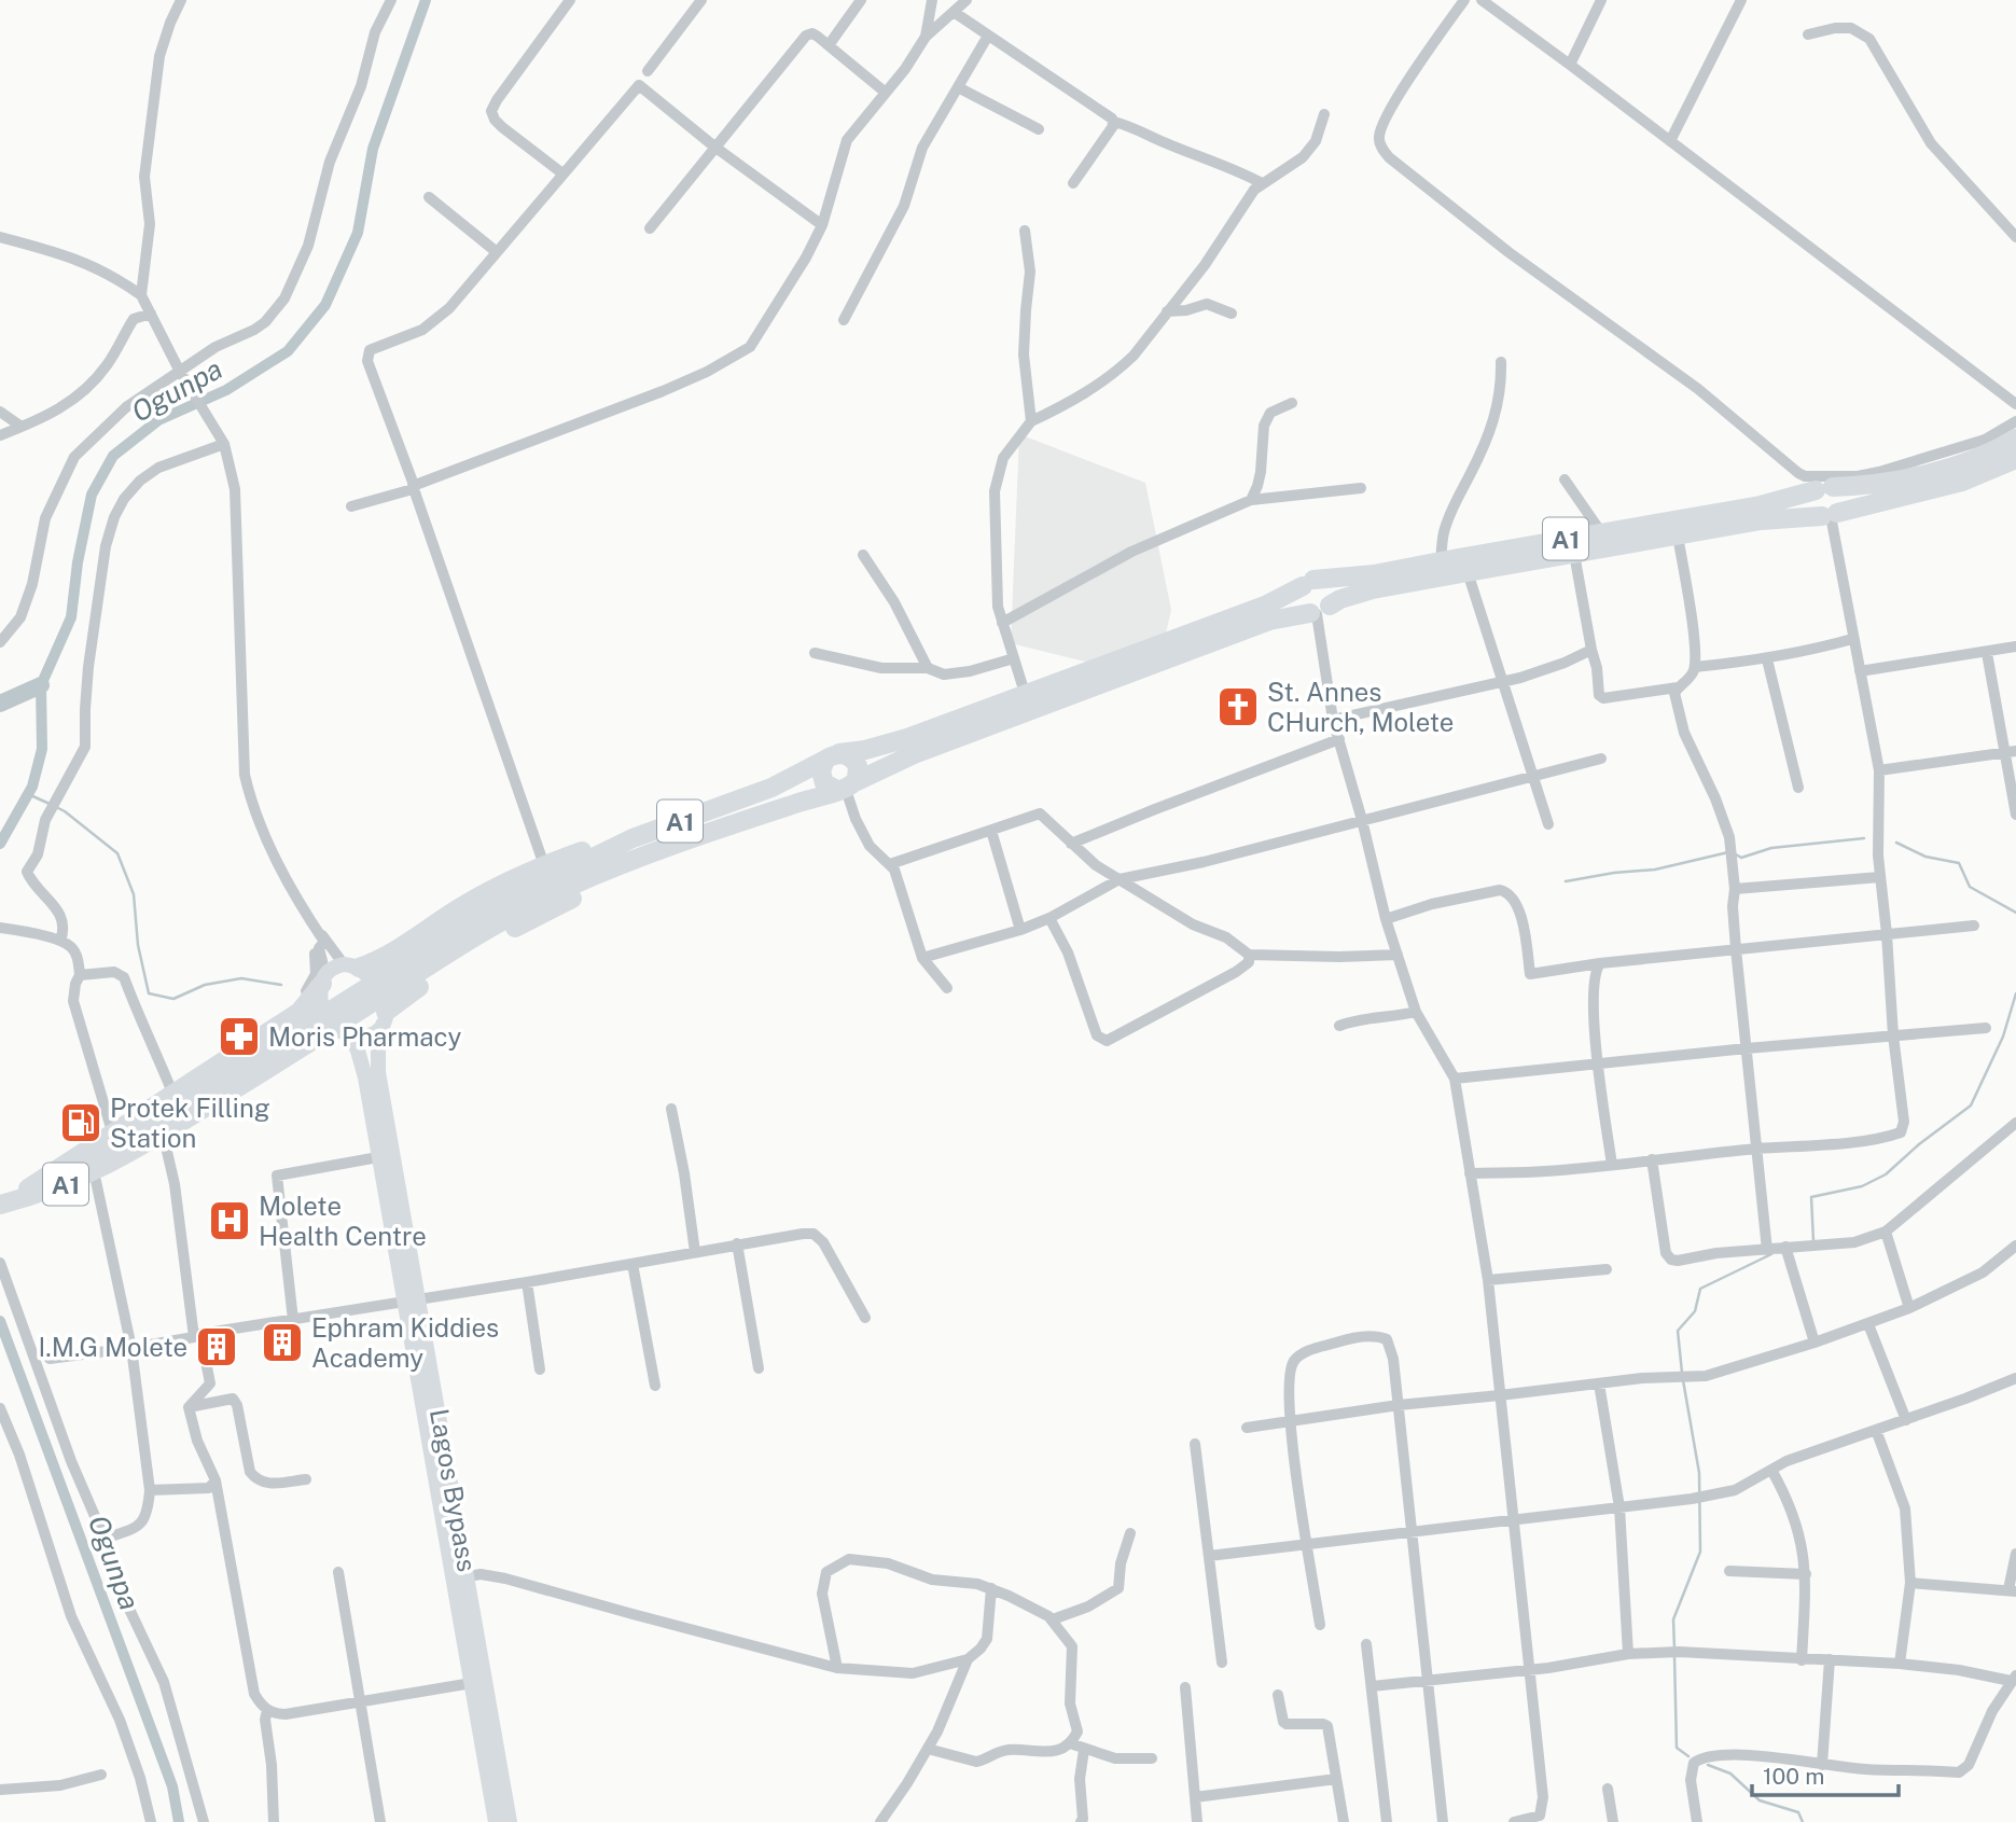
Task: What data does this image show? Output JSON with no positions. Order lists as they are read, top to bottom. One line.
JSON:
{"streets":{"highway":["A1"],"main road":["Lagos Bypass"]},"water":["Ogunpa"],"places":{"church":["St. Annes CHurch, Molete"],"pharmacy":["Moris Pharmacy"],"fuel station":["Protek Filling Station"],"hospital":["Molete Health Centre"],"building":["Ephram Kiddies Academy","I.M.G Molete"]},"scale_bar":"100 m"}
